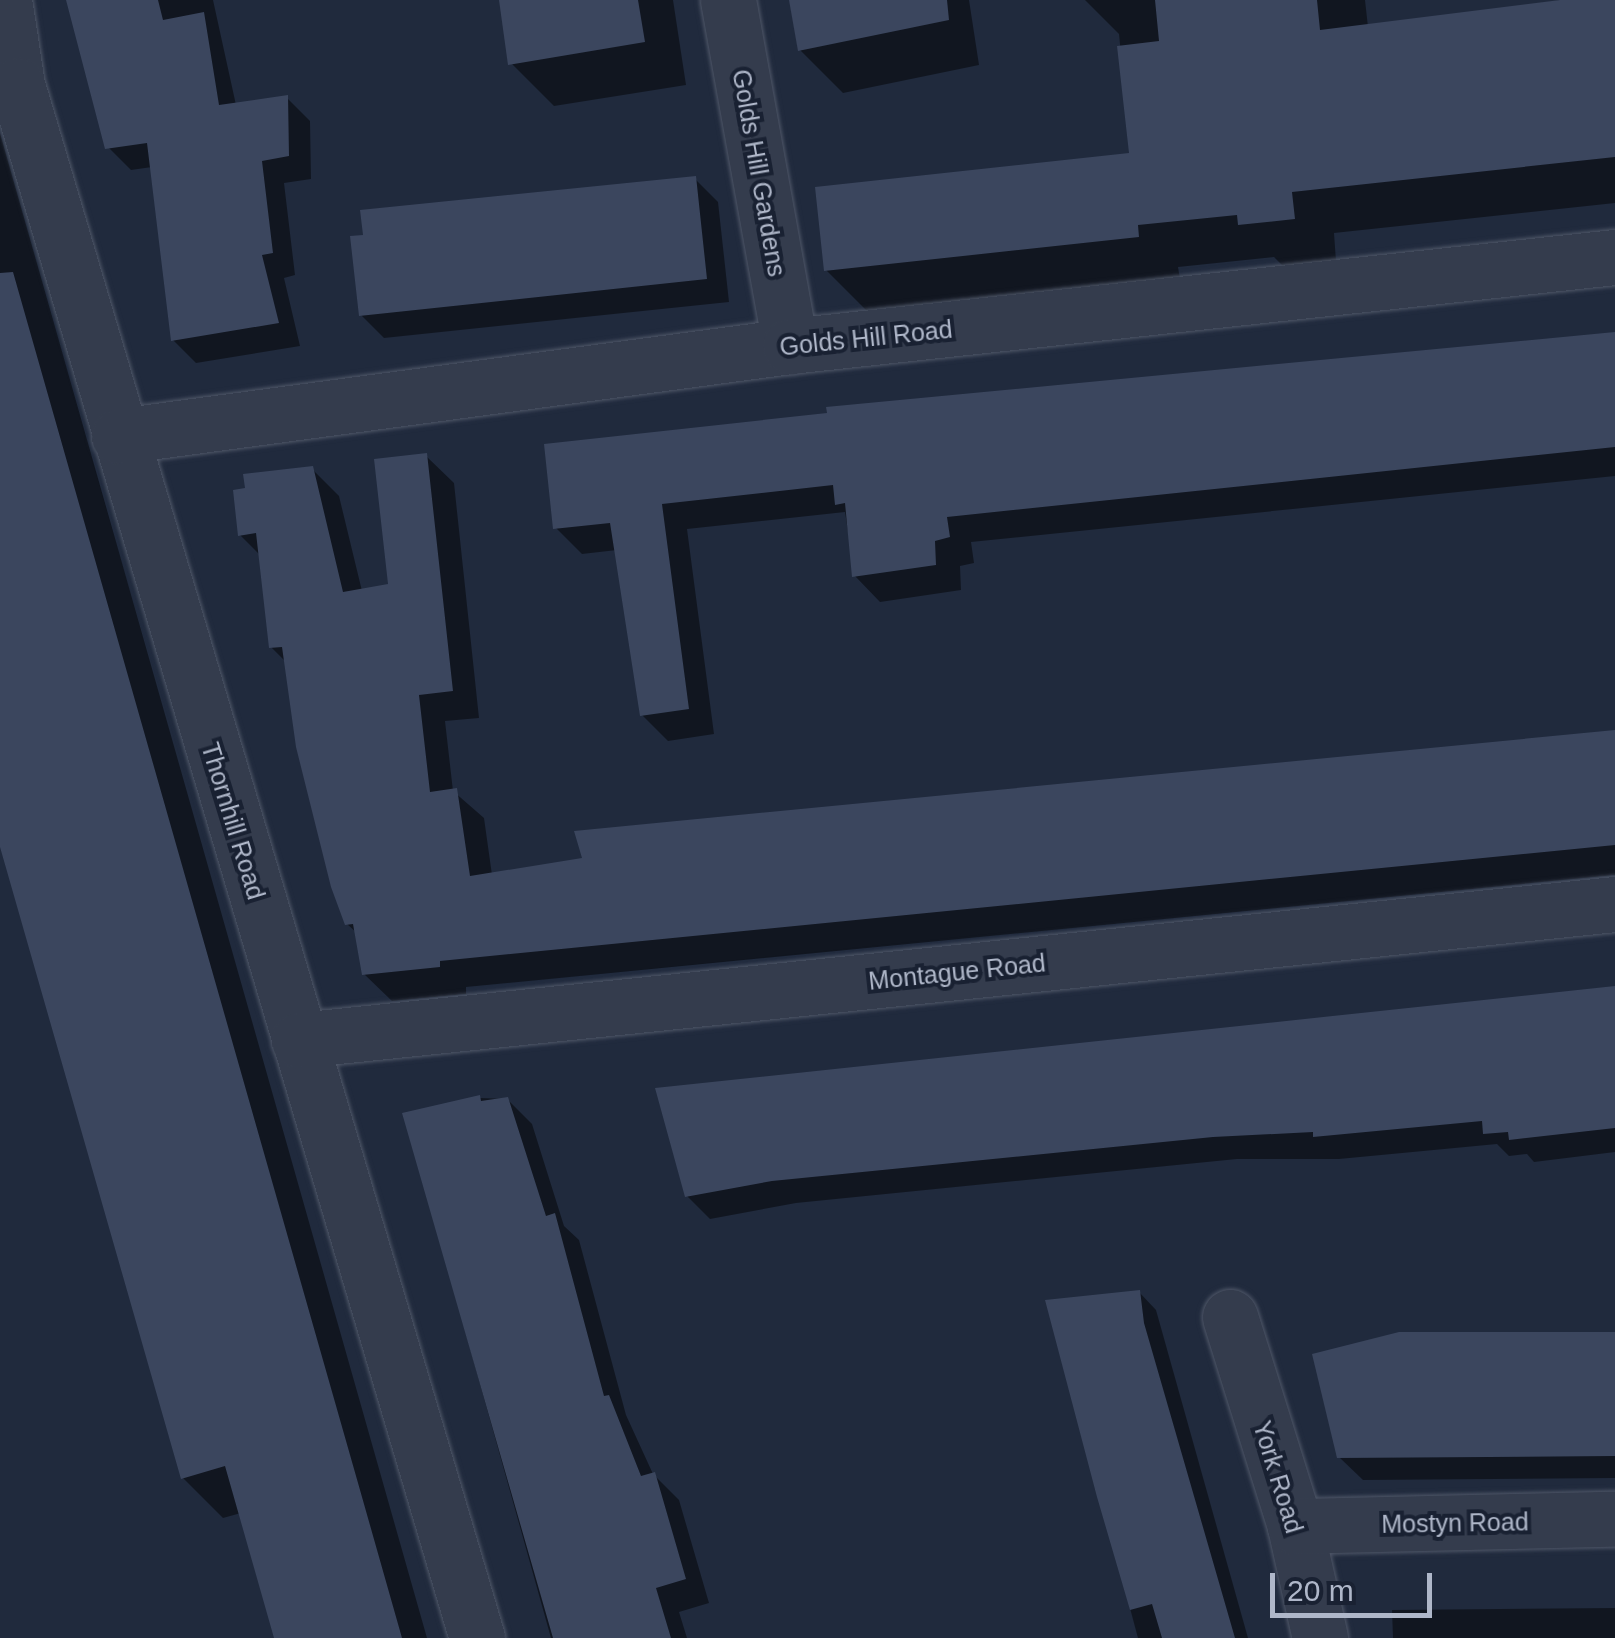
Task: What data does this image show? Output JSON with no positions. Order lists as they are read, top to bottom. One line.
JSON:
{"streets":{"street":["Golds Hill Gardens","Golds Hill Road","Thornhill Road","Montague Road","York Road","Mostyn Road"]},"crossings":[["Golds Hill Gardens","Golds Hill Road"],["Golds Hill Road","Thornhill Road"],["Thornhill Road","Montague Road"],["York Road","Mostyn Road"]],"scale_bar":"20 m"}
